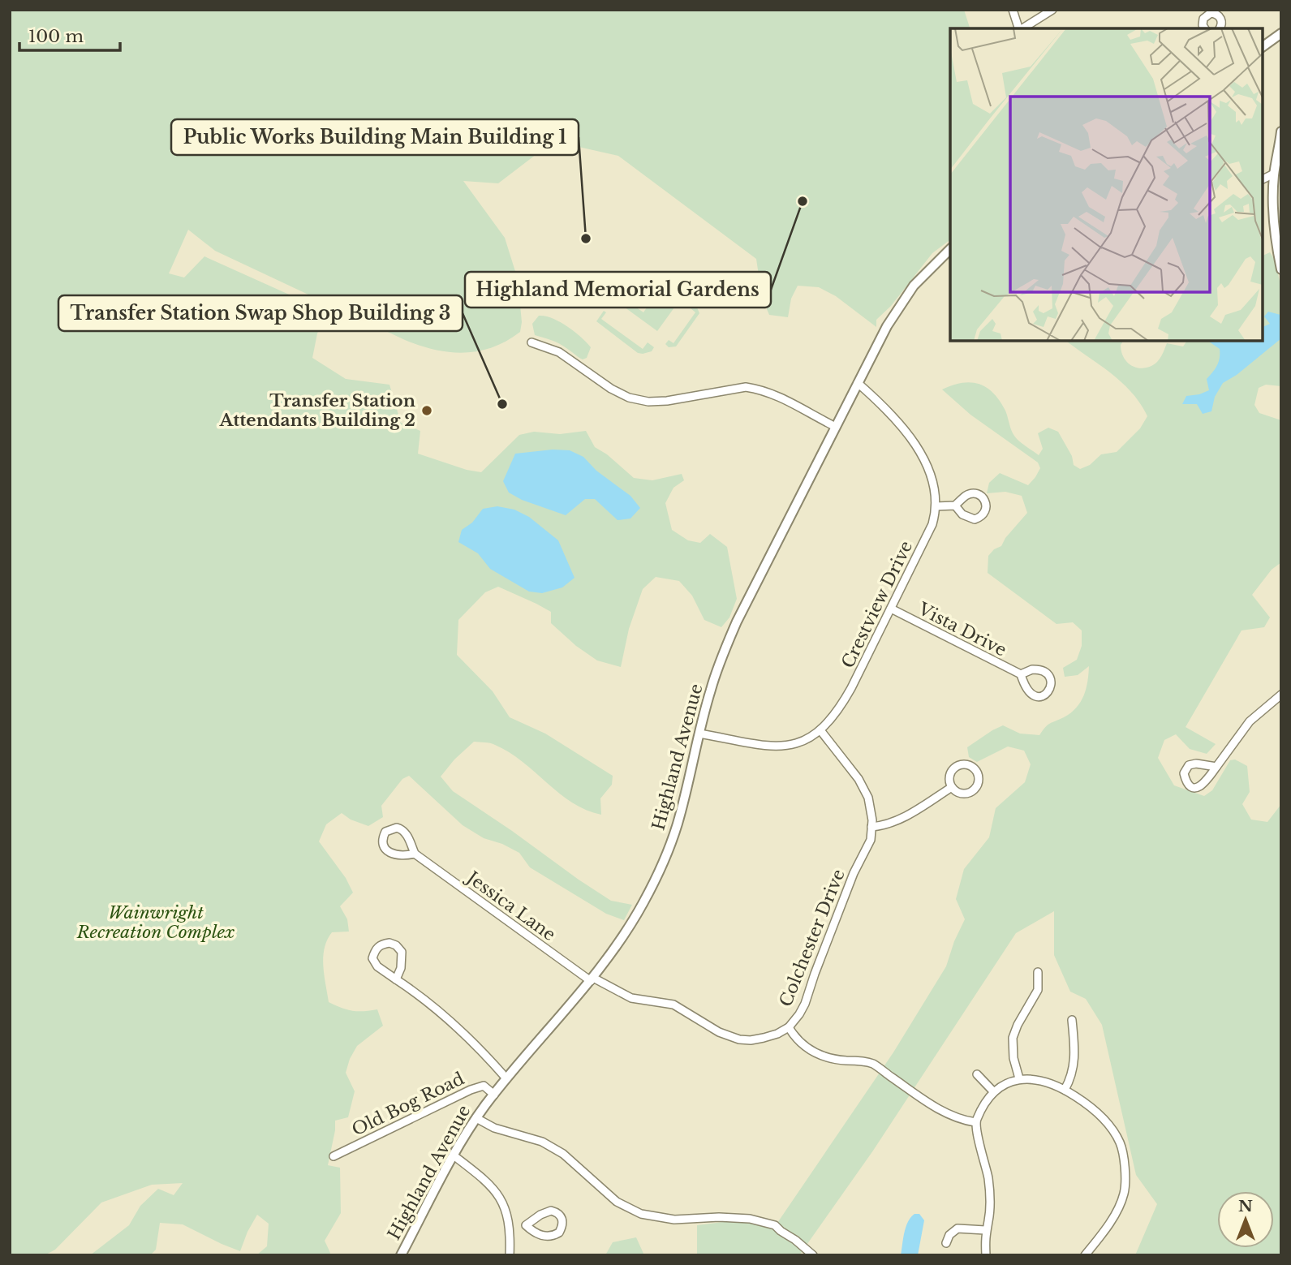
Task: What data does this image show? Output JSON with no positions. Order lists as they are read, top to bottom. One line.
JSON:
{"streets":{"street":["Crestview Drive","Vista Drive","Highland Avenue","Jessica Lane","Colchester Drive","Old Bog Road"]},"crossings":[["Crestview Drive","Vista Drive"],["Crestview Drive","Highland Avenue"],["Crestview Drive","Colchester Drive"],["Highland Avenue","Jessica Lane"],["Highland Avenue","Old Bog Road"],["Jessica Lane","Colchester Drive"]],"parks":["Wainwright Recreation Complex"],"places":["Highland Memorial Gardens","Public Works Building Main Building 1","Transfer Station Swap Shop Building 3","Transfer Station Attendants Building 2"],"scale_bar":"100 m","north":"top"}
